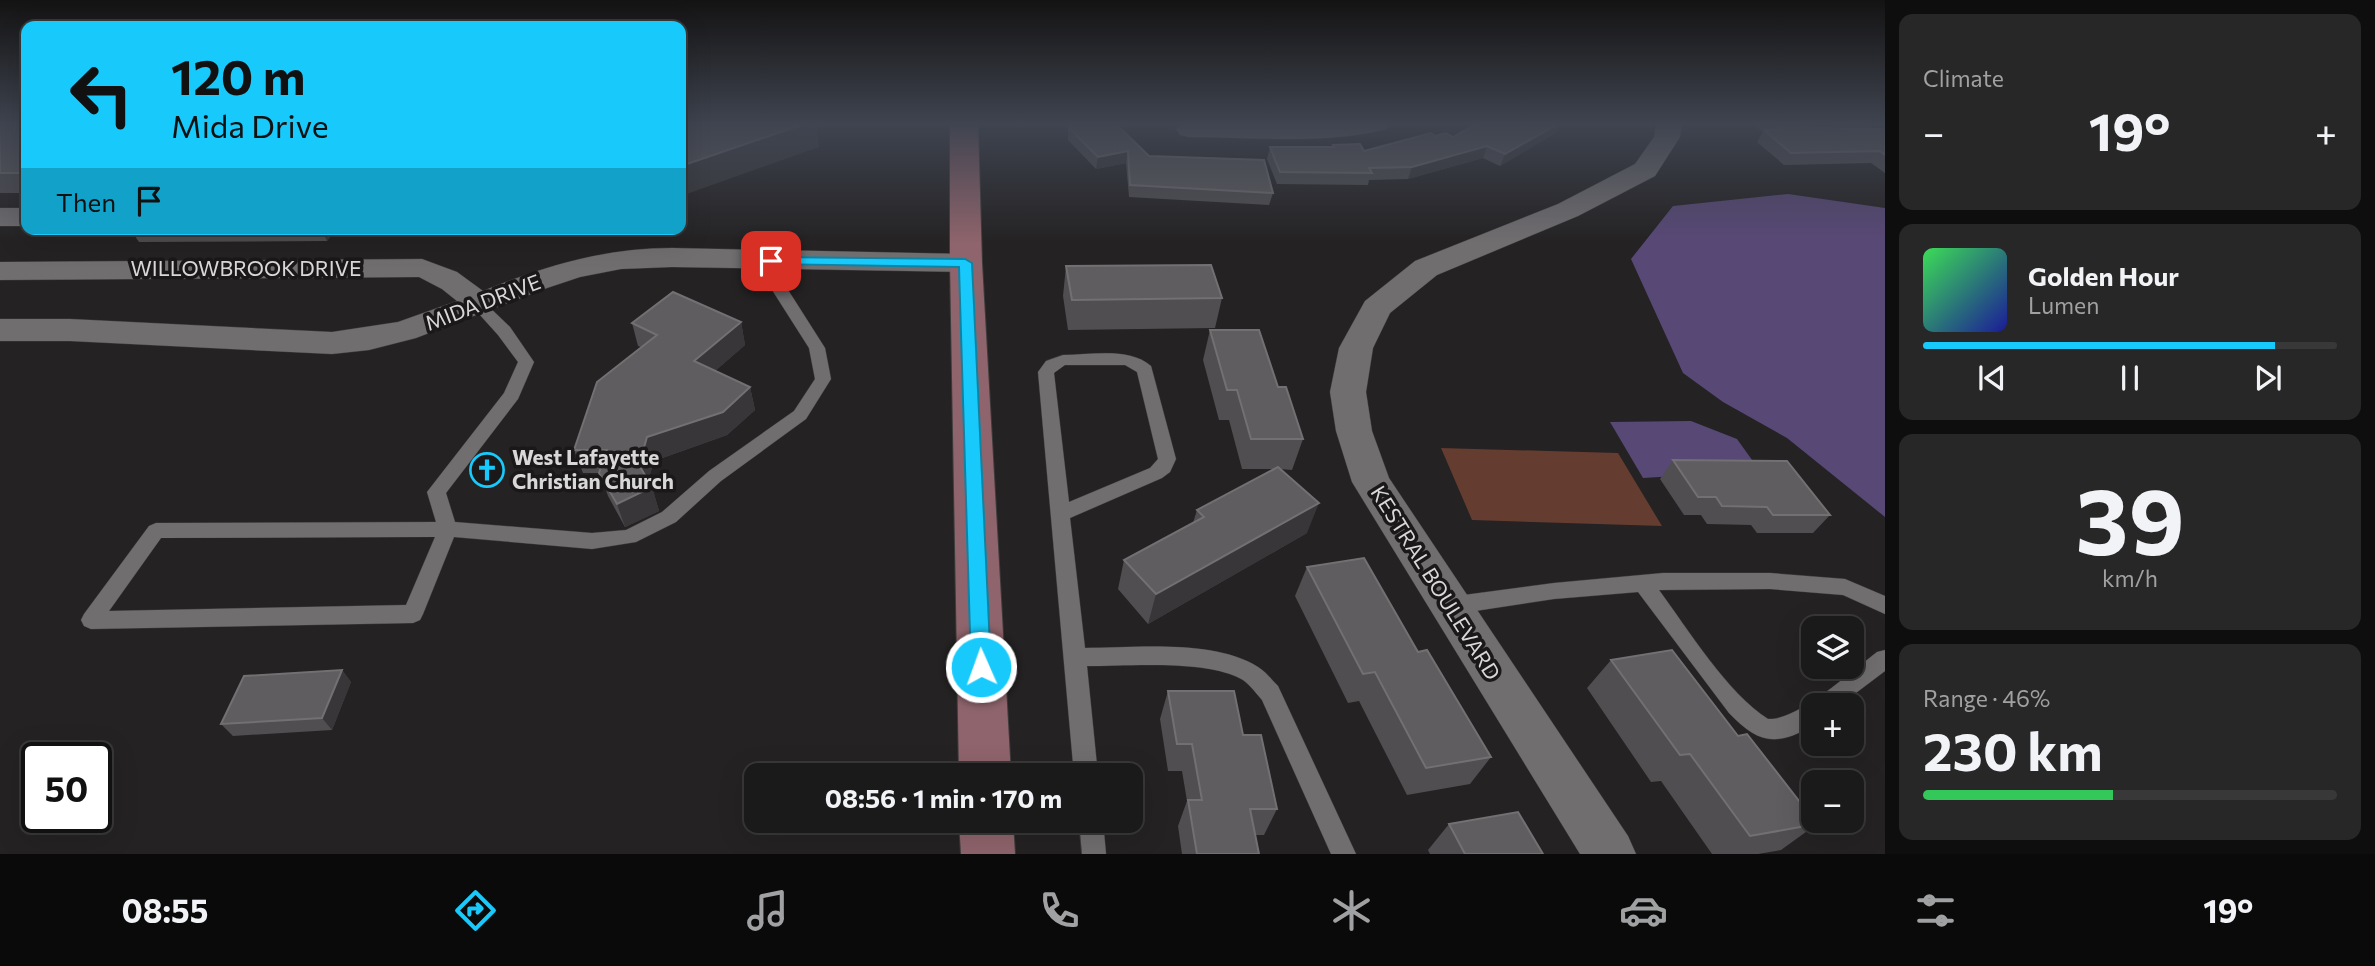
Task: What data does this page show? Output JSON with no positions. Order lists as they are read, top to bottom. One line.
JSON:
{"streets":{"street":["WILLOWBROOK DRIVE","MIDA DRIVE","KESTRAL BOULEVARD"]},"crossings":[["WILLOWBROOK DRIVE","MIDA DRIVE"]],"places":{"church":["West Lafayette Christian Church"]},"page":{"tile":["Climate",["39","km/h"],["Range · 46%","230 km"]],"turn":["120 m","Mida Drive"],"heat":["−","19°","+"],"then":"Then","song":["Golden Hour","Lumen"],"map_buttons":["+","−"],"limit":"50","trip":"08:56 · 1 min · 170 m","tabs":["08:55","19°"]}}
